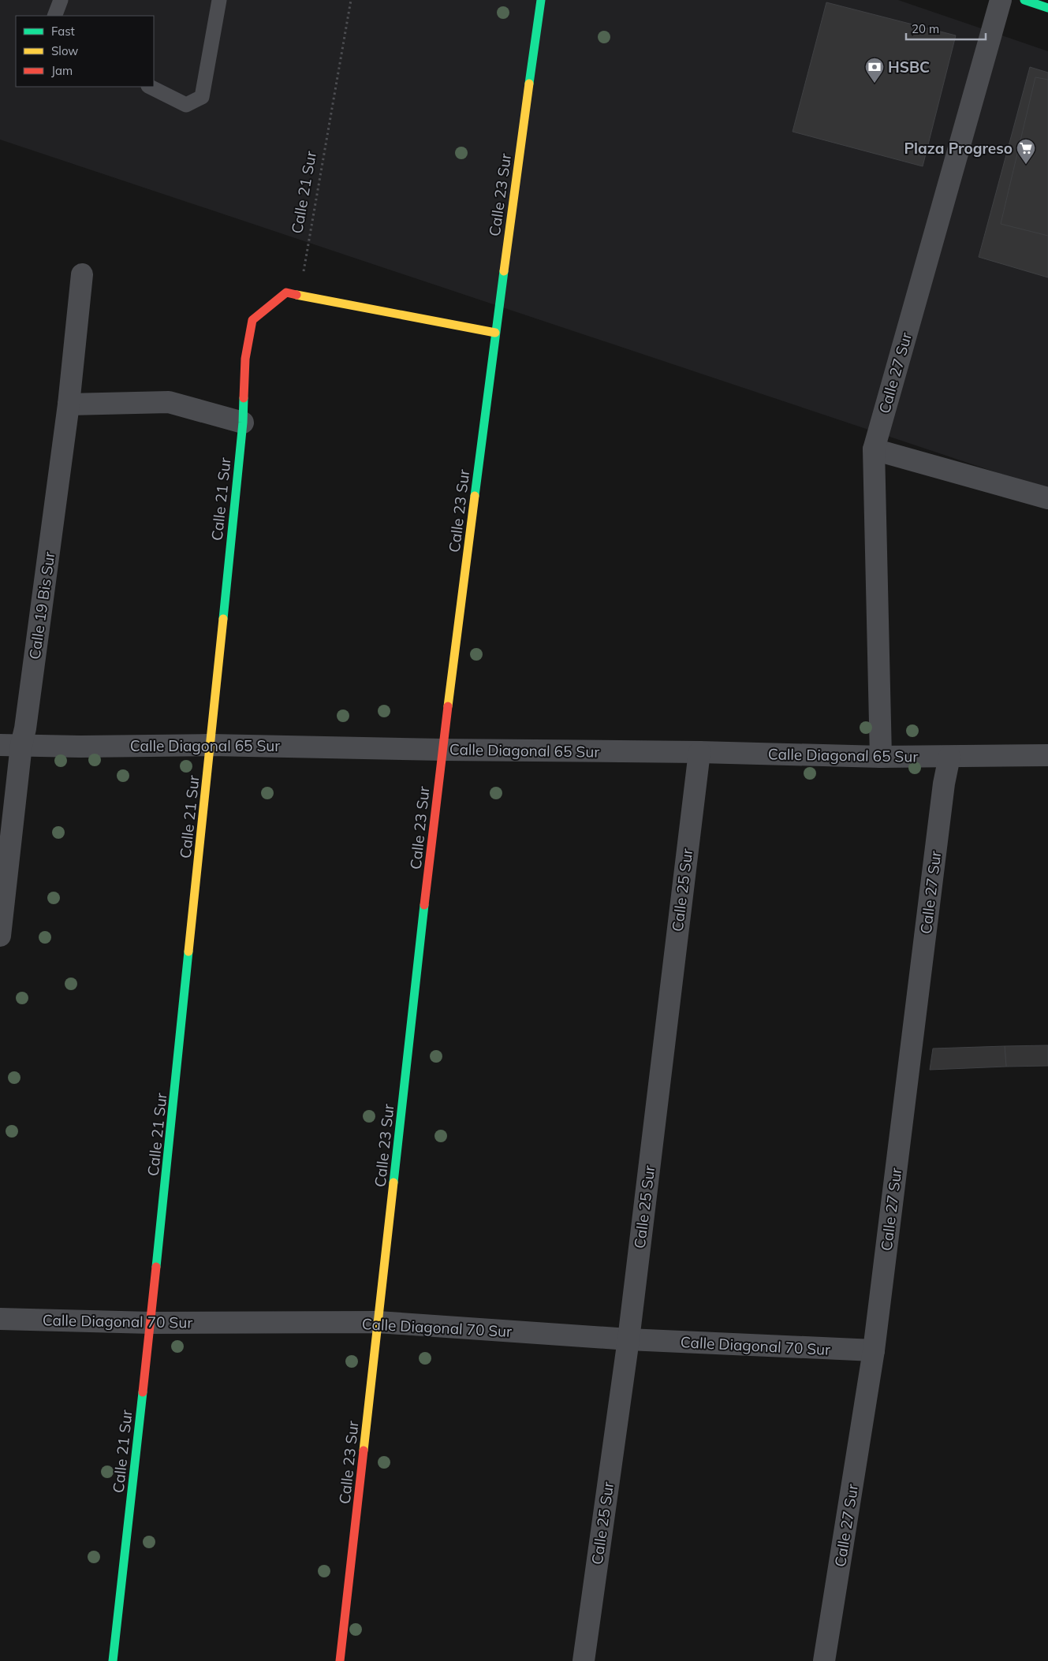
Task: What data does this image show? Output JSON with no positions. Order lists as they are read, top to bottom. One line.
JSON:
{"streets":{"street":["Calle 21 Sur","Calle 23 Sur","Calle 27 Sur","Calle 19 Bis Sur","Calle Diagonal 65 Sur","Calle 25 Sur","Calle Diagonal 70 Sur"]},"crossings":[["Calle 21 Sur","Calle Diagonal 65 Sur"],["Calle 21 Sur","Calle Diagonal 70 Sur"],["Calle 23 Sur","Calle Diagonal 65 Sur"],["Calle 23 Sur","Calle Diagonal 70 Sur"],["Calle 27 Sur","Calle Diagonal 65 Sur"],["Calle 27 Sur","Calle Diagonal 70 Sur"],["Calle 19 Bis Sur","Calle Diagonal 65 Sur"],["Calle Diagonal 65 Sur","Calle 25 Sur"],["Calle 25 Sur","Calle Diagonal 70 Sur"]],"places":{"bank":["HSBC"],"supermarket":["Plaza Progreso"]},"legend":["Fast","Slow","Jam"],"scale_bar":"20 m"}
